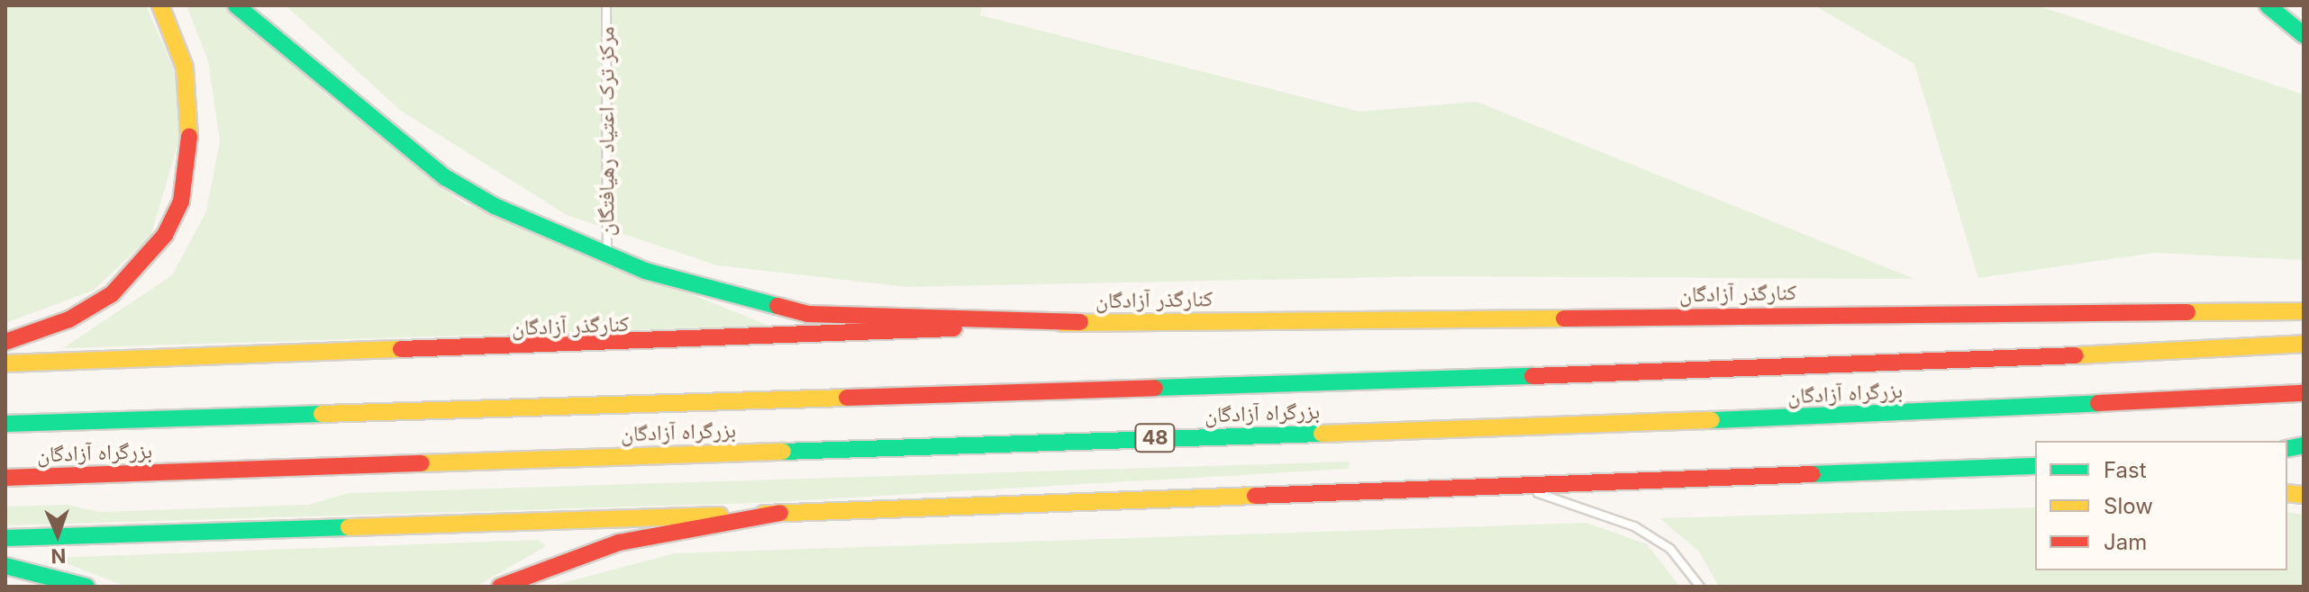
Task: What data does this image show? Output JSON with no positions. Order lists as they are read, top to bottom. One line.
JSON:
{"streets":{"main road":["کنارگذر آزادگان","بزرگراه آزادگان","48"],"lane":["مرکز ترک اعتیاد رهیافتگان"]},"legend":["Fast","Slow","Jam"],"north":"bottom"}
